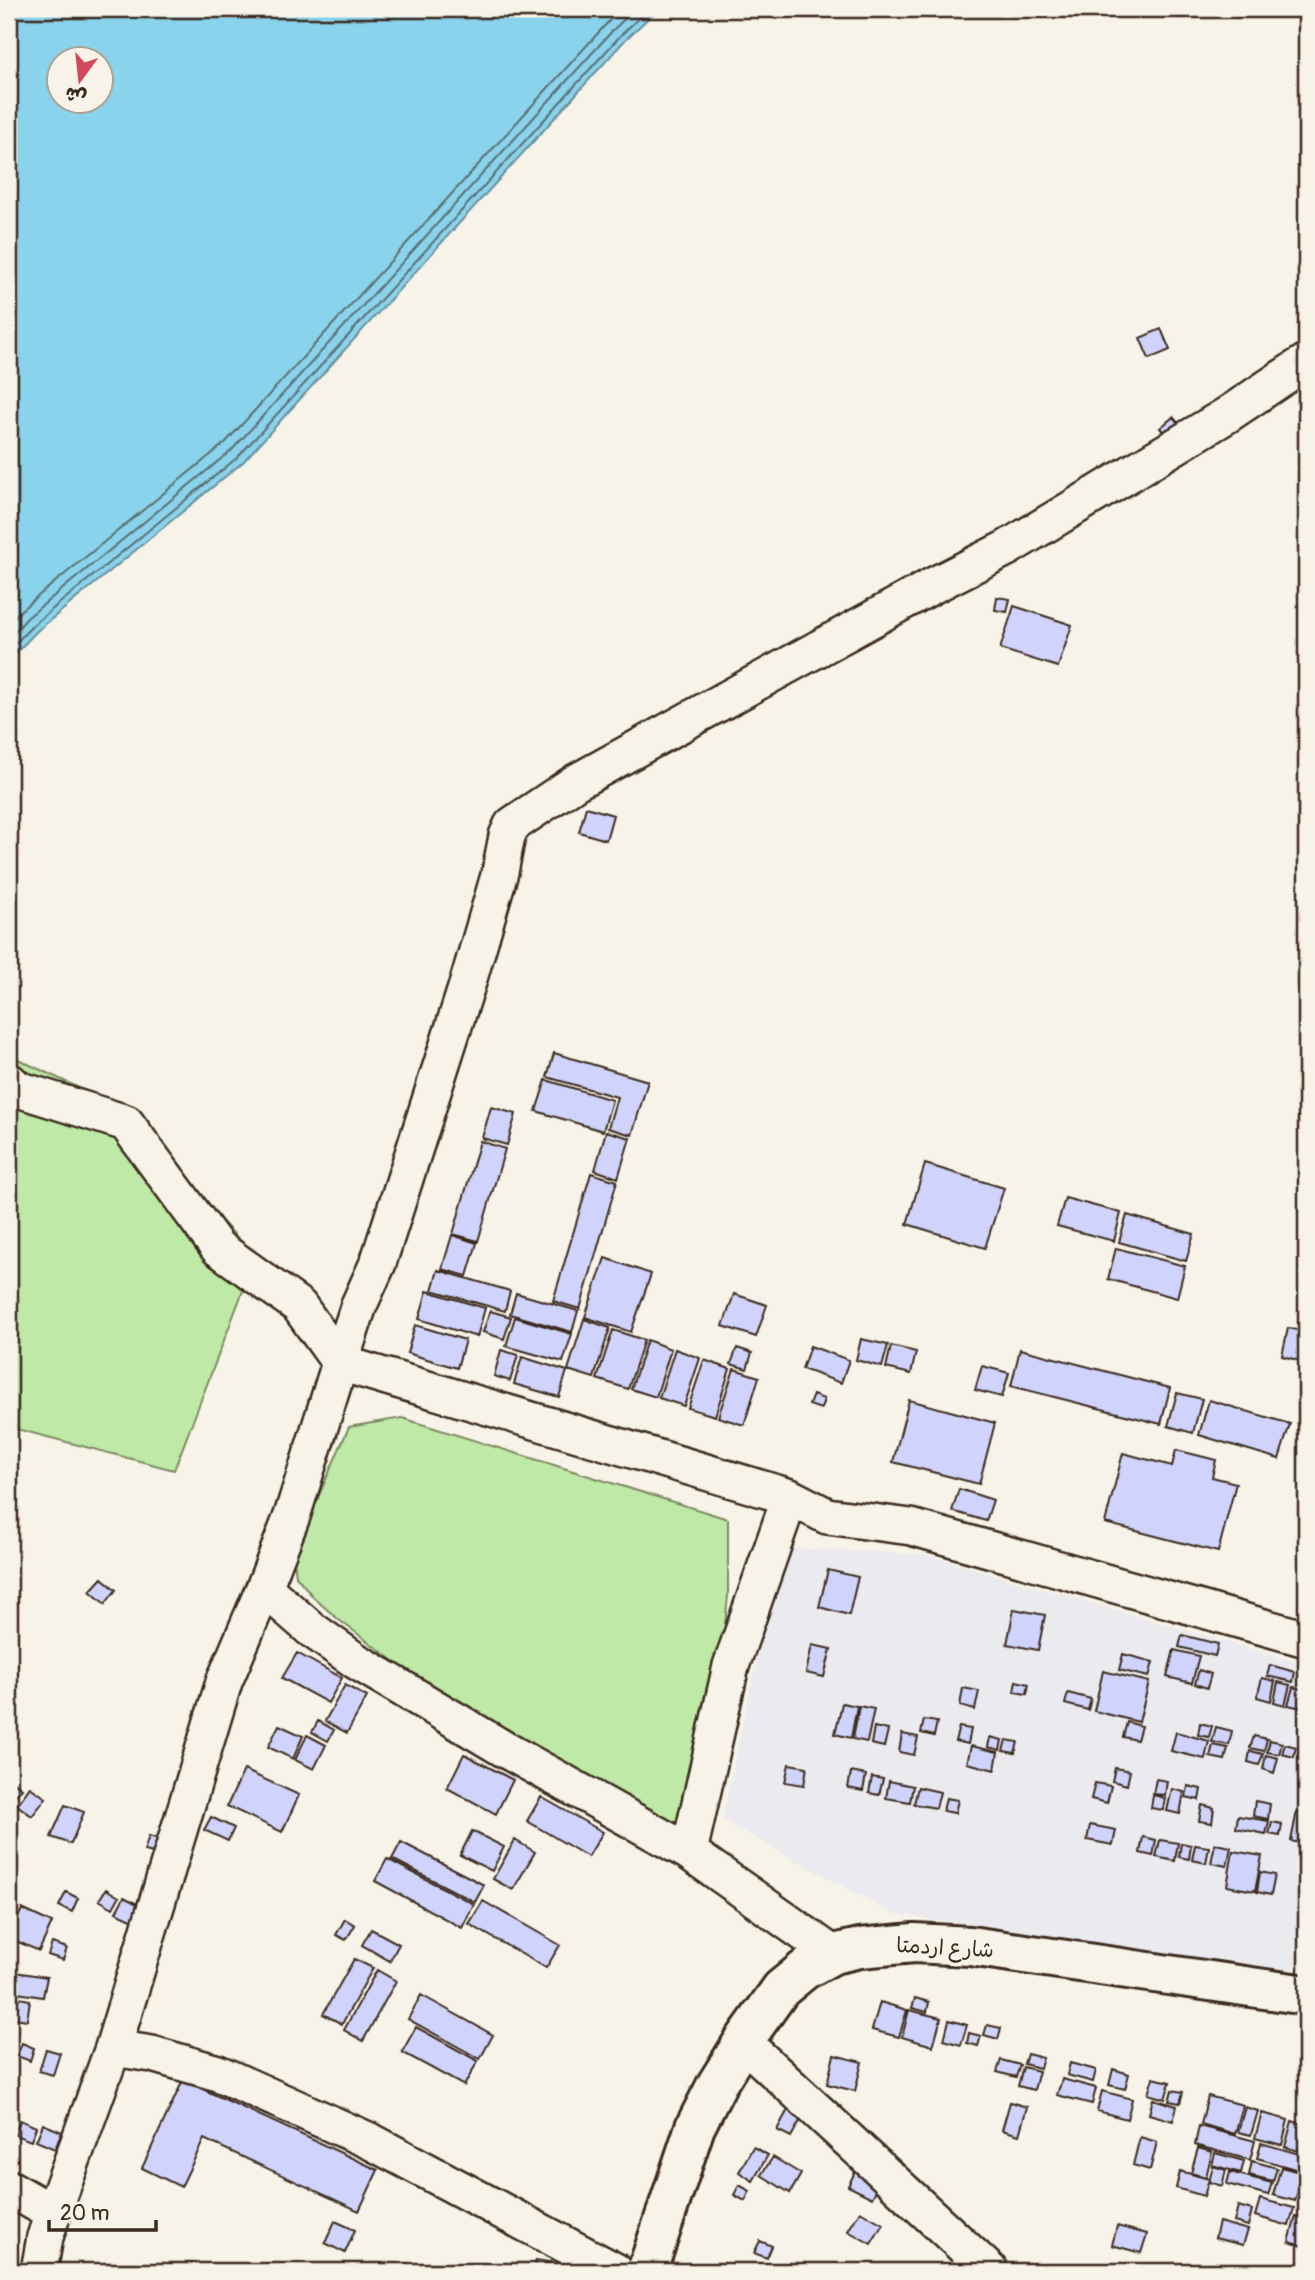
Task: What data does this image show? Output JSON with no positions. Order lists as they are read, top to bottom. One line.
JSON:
{"streets":{"main road":["شارع اردمتا"]},"scale_bar":"20 m","north":"bottom"}
